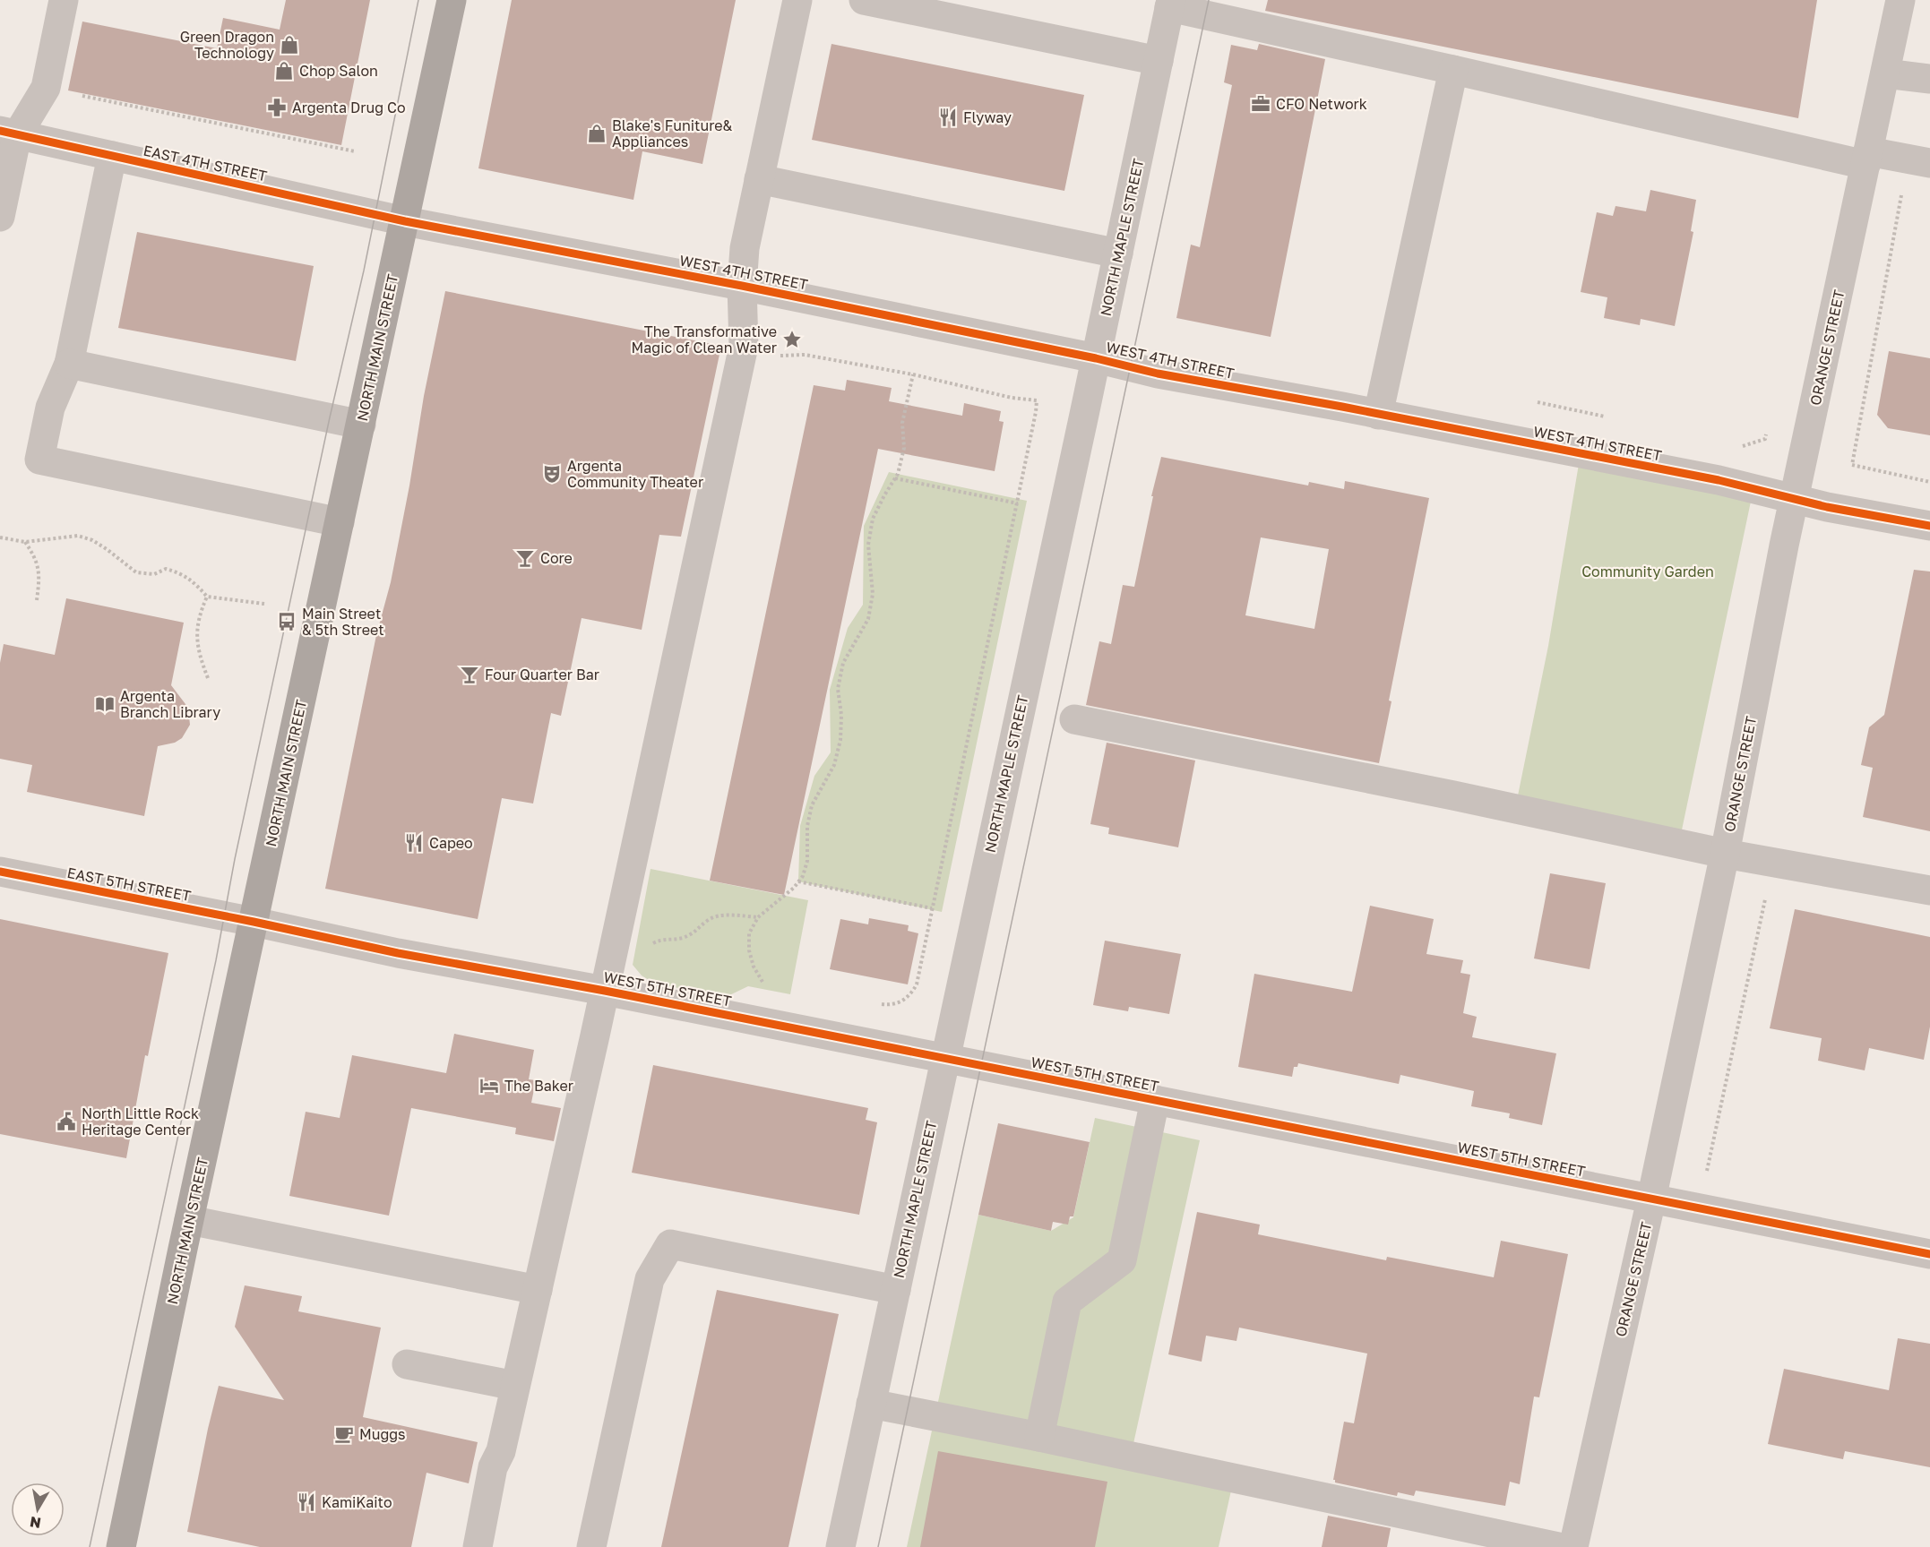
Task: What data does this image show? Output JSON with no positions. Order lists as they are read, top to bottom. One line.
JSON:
{"streets":{"main road":["NORTH MAIN STREET"],"street":["EAST 4TH STREET","NORTH MAPLE STREET","WEST 4TH STREET","ORANGE STREET","EAST 5TH STREET","WEST 5TH STREET"]},"crossings":[["EAST 4TH STREET","WEST 4TH STREET"],["EAST 4TH STREET","NORTH MAIN STREET"],["NORTH MAPLE STREET","WEST 4TH STREET"],["NORTH MAPLE STREET","WEST 5TH STREET"],["WEST 4TH STREET","NORTH MAIN STREET"],["WEST 4TH STREET","ORANGE STREET"],["NORTH MAIN STREET","EAST 5TH STREET"],["NORTH MAIN STREET","WEST 5TH STREET"],["ORANGE STREET","WEST 5TH STREET"],["EAST 5TH STREET","WEST 5TH STREET"]],"parks":["Community Garden"],"places":{"shop":["Green Dragon Technology","Chop Salon","Blake's Funiture& Appliances"],"office":["CFO Network"],"pharmacy":["Argenta Drug Co"],"restaurant":["Flyway","Capeo","KamiKaito"],"place":["The Transformative Magic of Clean Water"],"theatre":["Argenta Community Theater"],"bar":["Core","Four Quarter Bar"],"bus stop":["Main Street & 5th Street"],"library":["Argenta Branch Library"],"hotel":["The Baker"],"public building":["North Little Rock Heritage Center"],"cafe":["Muggs"]},"north":"bottom"}
